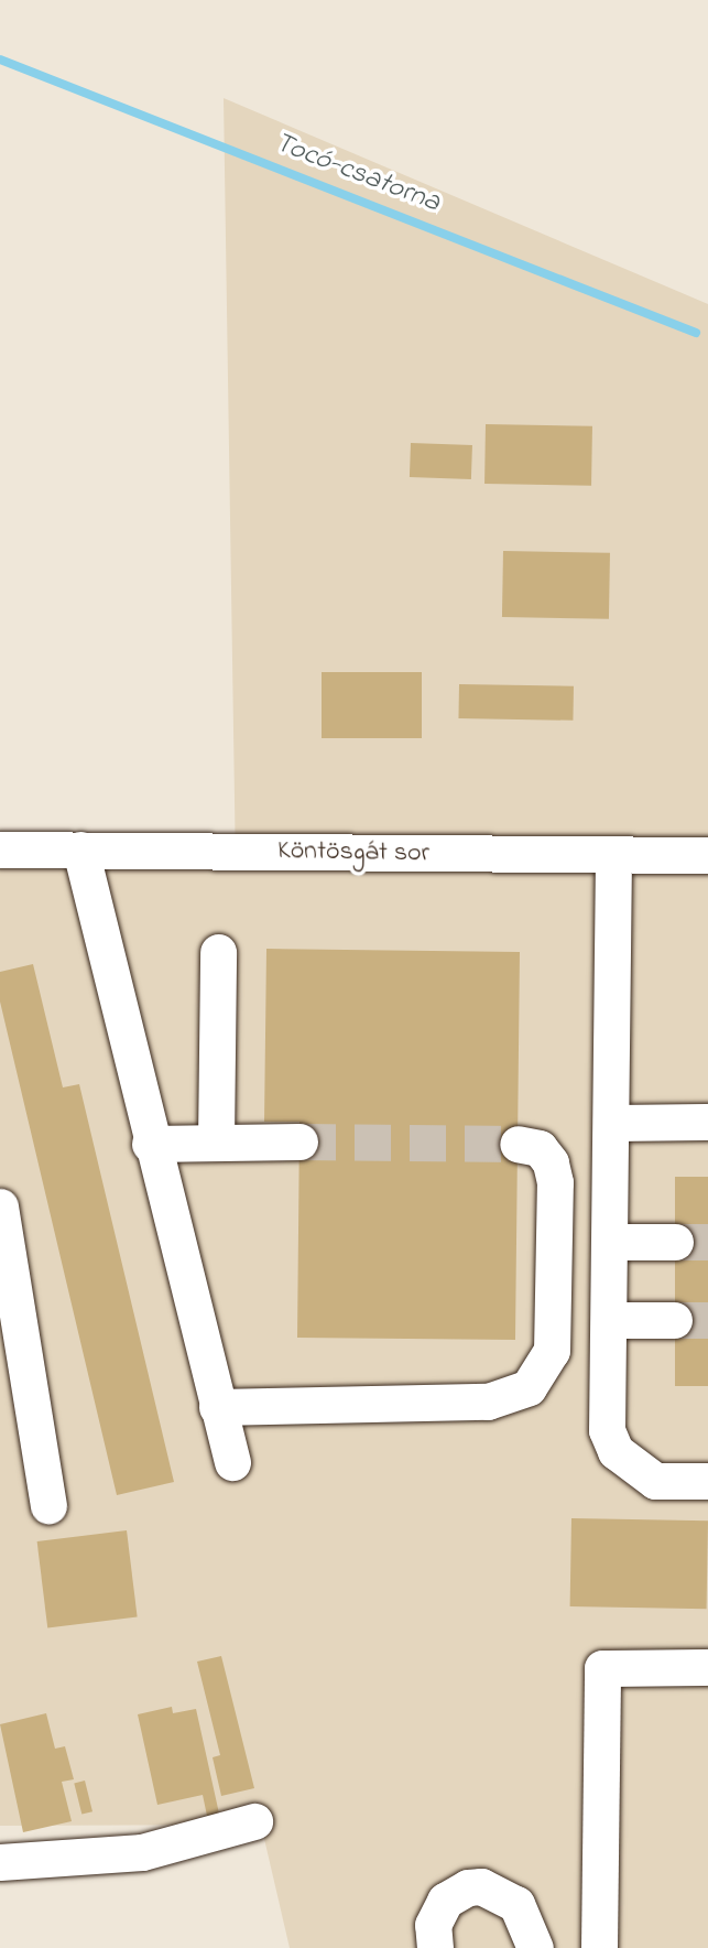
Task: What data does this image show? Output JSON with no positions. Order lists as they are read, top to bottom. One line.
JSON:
{"streets":{"street":["Köntösgát sor"]},"water":["Tocó-csatorna"]}
